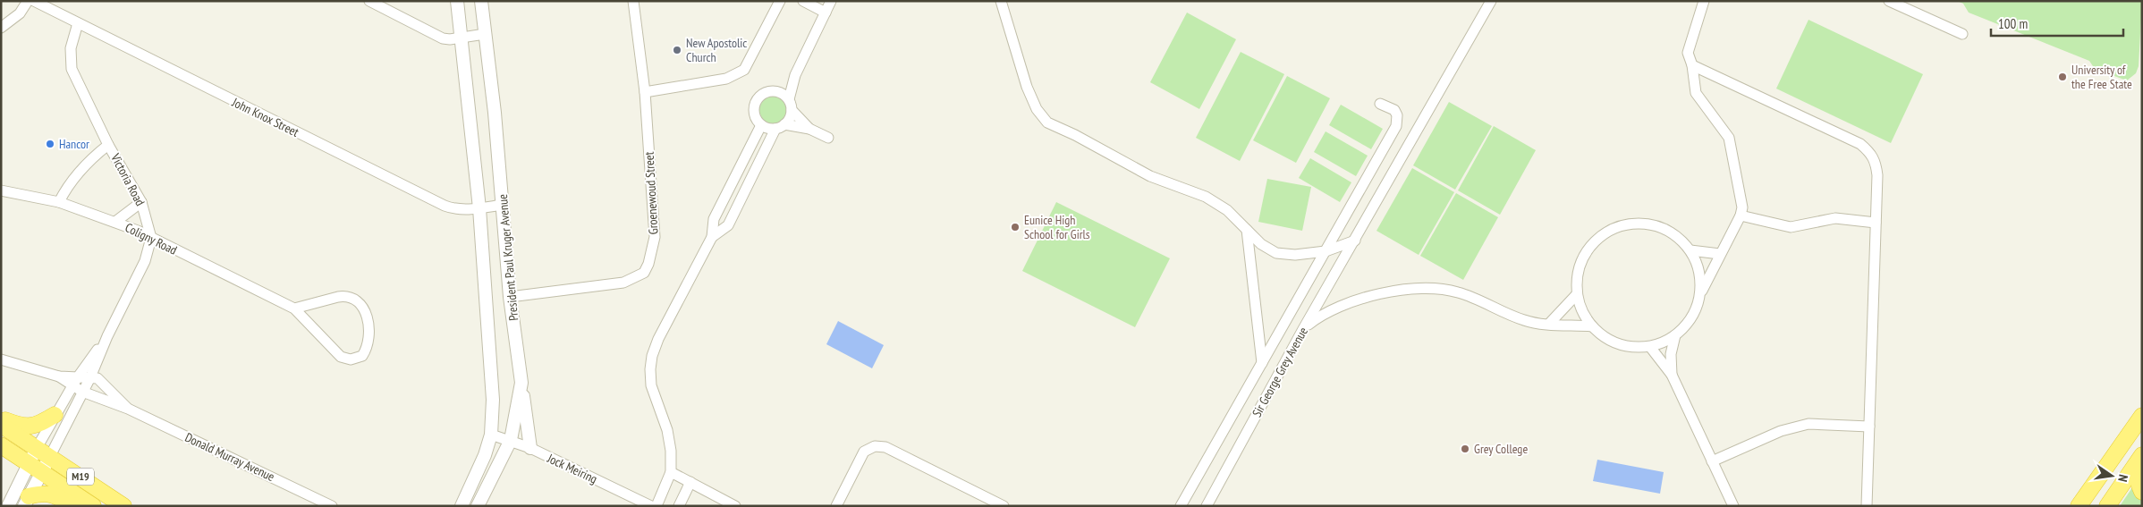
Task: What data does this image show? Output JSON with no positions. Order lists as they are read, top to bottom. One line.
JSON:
{"streets":{"highway":["M19"],"street":["John Knox Street","Victoria Road","Groenewoud Street","Coligny Road","President Paul Kruger Avenue","Sir George Grey Avenue","Donald Murray Avenue","Jock Meiring"]},"crossings":[["John Knox Street","Victoria Road"],["John Knox Street","President Paul Kruger Avenue"],["Victoria Road","Coligny Road"],["Groenewoud Street","President Paul Kruger Avenue"],["President Paul Kruger Avenue","Jock Meiring"]],"places":["New Apostolic Church","University of the Free State","Hancor","Eunice High School for Girls","Grey College"],"scale_bar":"100 m","north":"right"}
